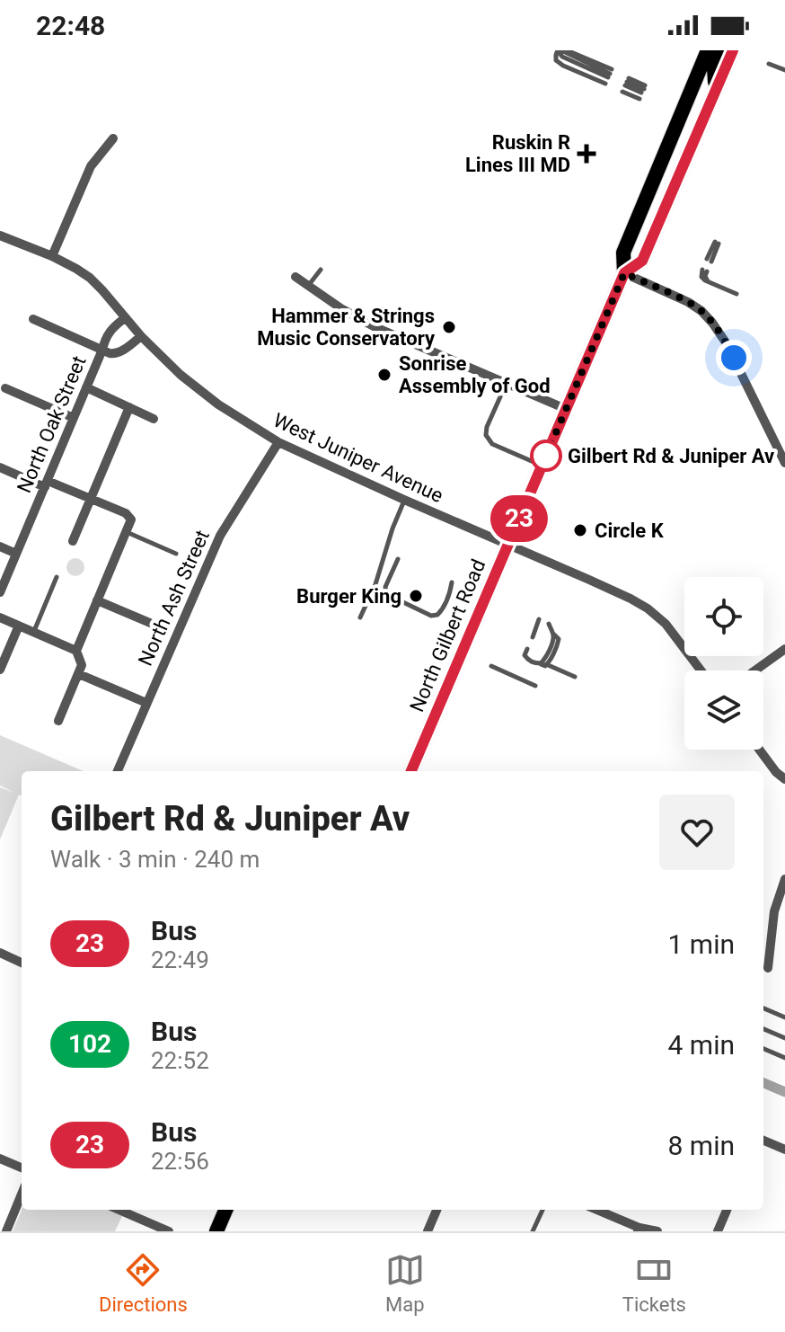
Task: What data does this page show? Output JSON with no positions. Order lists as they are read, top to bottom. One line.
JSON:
{"streets":{"main road":["North Gilbert Road"],"street":["North Oak Street","West Juniper Avenue","North Ash Street"]},"crossings":[["North Oak Street","West Juniper Avenue"],["West Juniper Avenue","North Ash Street"],["West Juniper Avenue","North Gilbert Road"]],"places":{"health":["Ruskin R Lines III MD"],"other":["Hammer & Strings Music Conservatory","Sonrise Assembly of God","Gilbert Rd & Juniper Av","Circle K","Burger King"]},"lines":["bus line 23"],"page":{"status":"22:48","on_map":"23","heading":["Gilbert Rd & Juniper Av","Walk · 3 min · 240 m"],"list":[{"mark":"23","name":"Bus","note":"22:49","value":"1 min"},{"mark":"102","name":"Bus","note":"22:52","value":"4 min"},{"mark":"23","name":"Bus","note":"22:56","value":"8 min"}],"tabs":["Directions","Map","Tickets"]}}
